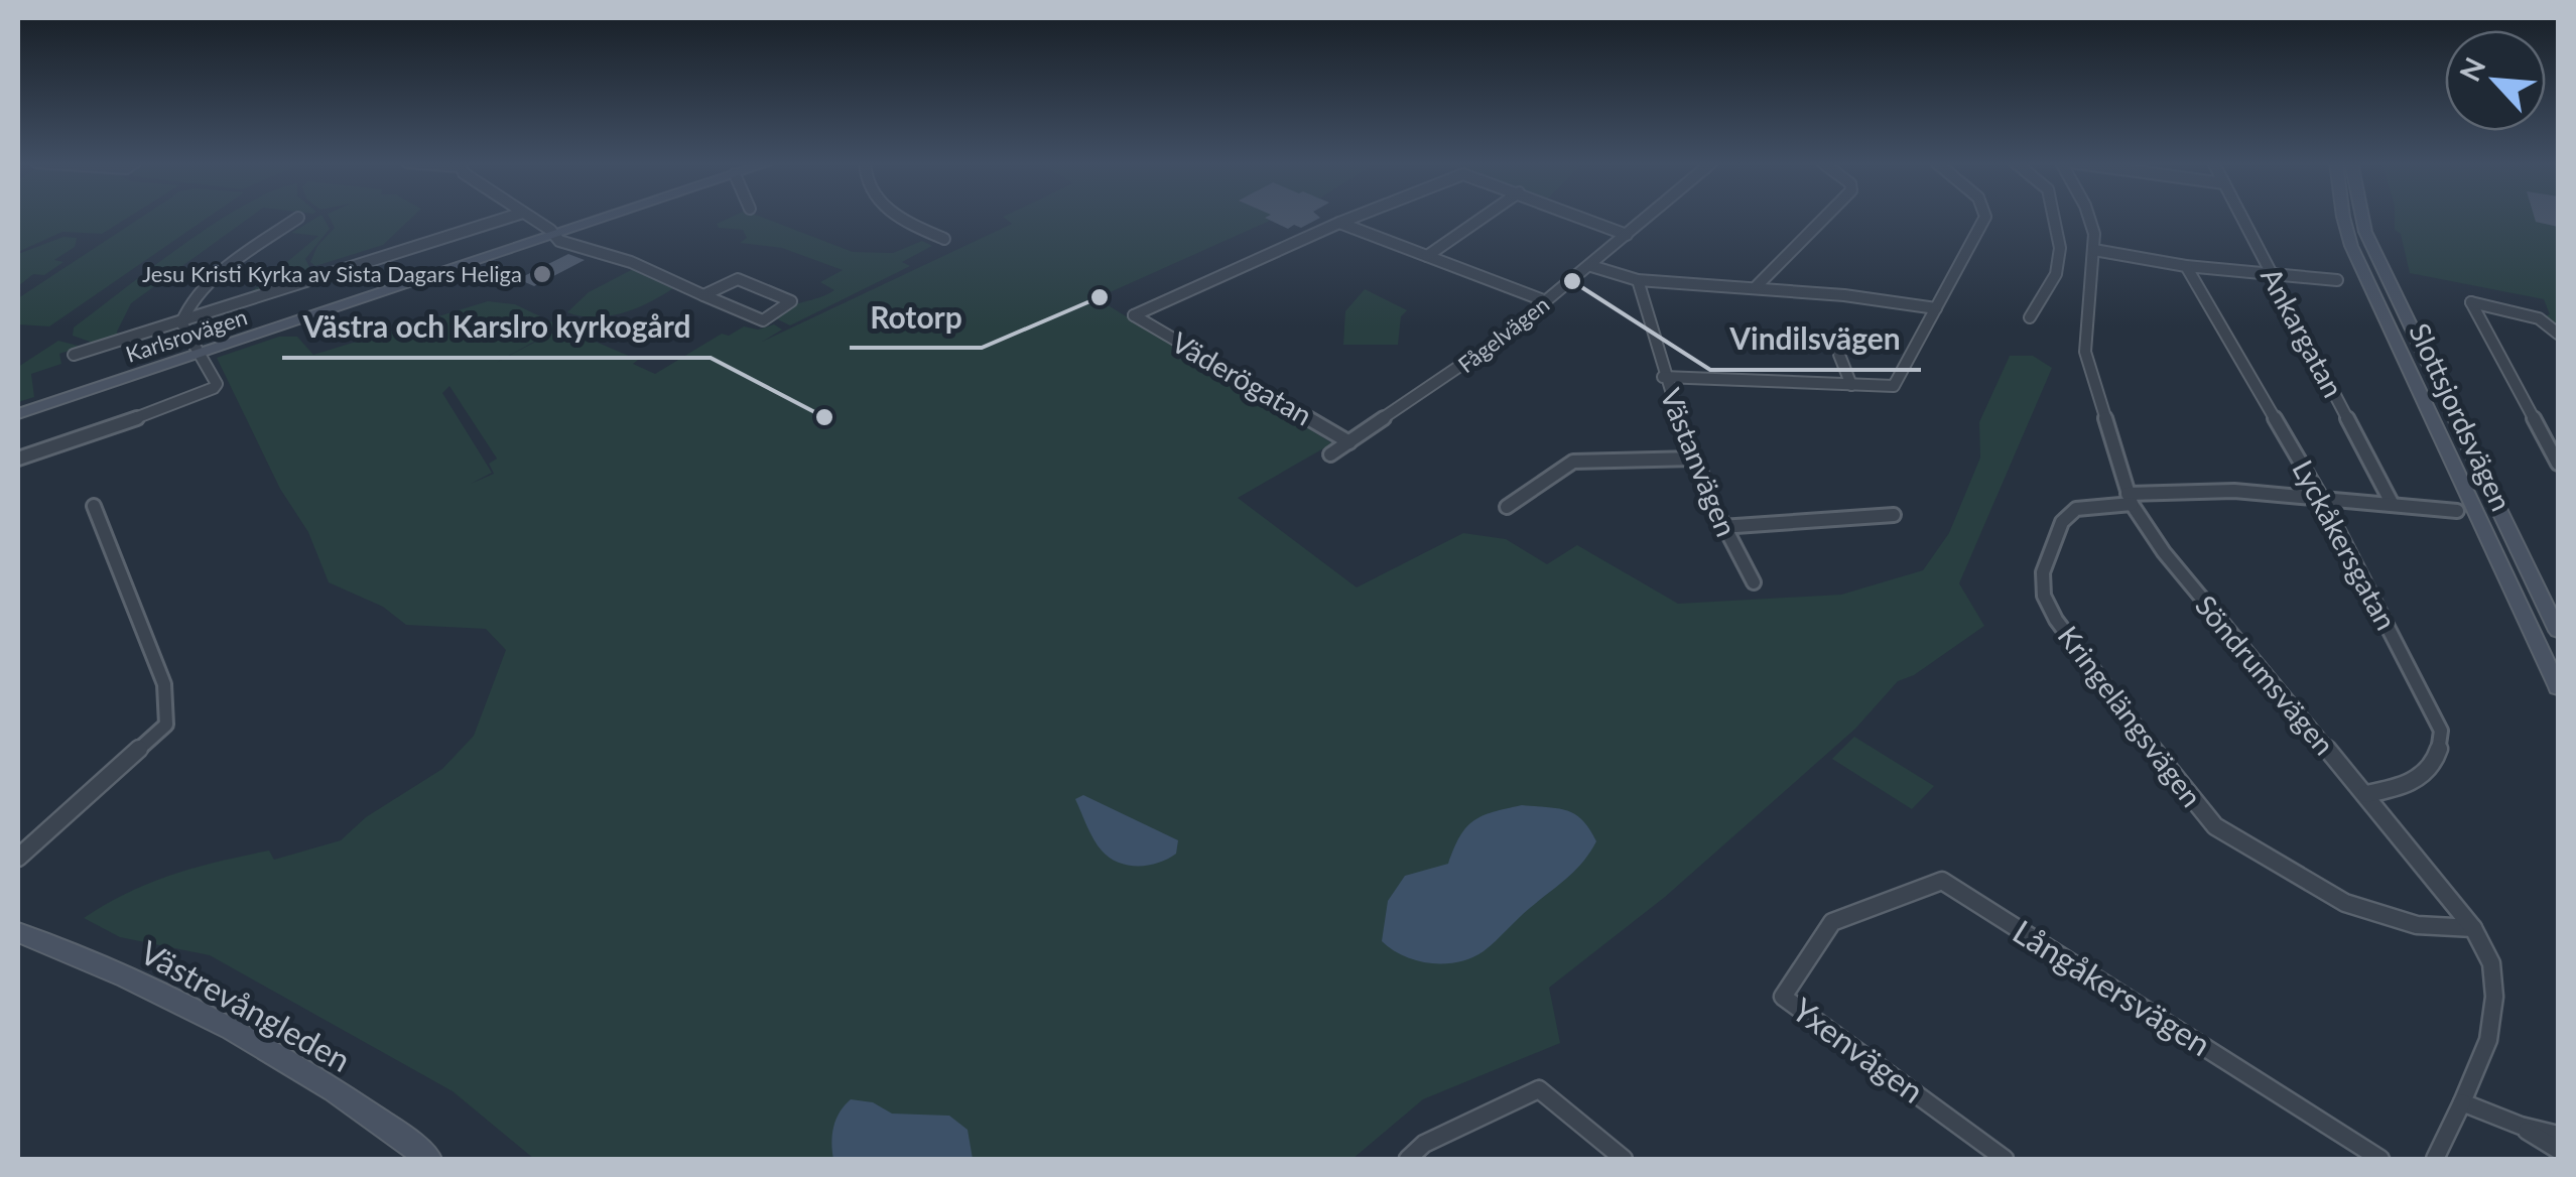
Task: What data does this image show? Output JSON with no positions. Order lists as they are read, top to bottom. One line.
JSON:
{"streets":{"main road":["Karlsrovägen","Slottsjordsvägen","Västrevångleden"],"street":["Ankargatan","Fågelvägen","Väderögatan","Västanvägen","Lyckåkersgatan","Söndrumsvägen","Kringelängsvägen","Långåkersvägen","Yxenvägen"]},"crossings":[["Ankargatan","Kringelängsvägen"],["Fågelvägen","Väderögatan"],["Lyckåkersgatan","Söndrumsvägen"],["Lyckåkersgatan","Kringelängsvägen"],["Söndrumsvägen","Kringelängsvägen"],["Långåkersvägen","Yxenvägen"]],"places":["Jesu Kristi Kyrka av Sista Dagars Heliga","Vindilsvägen","Rotorp","Västra och Karslro kyrkogård"],"north":"top left"}
